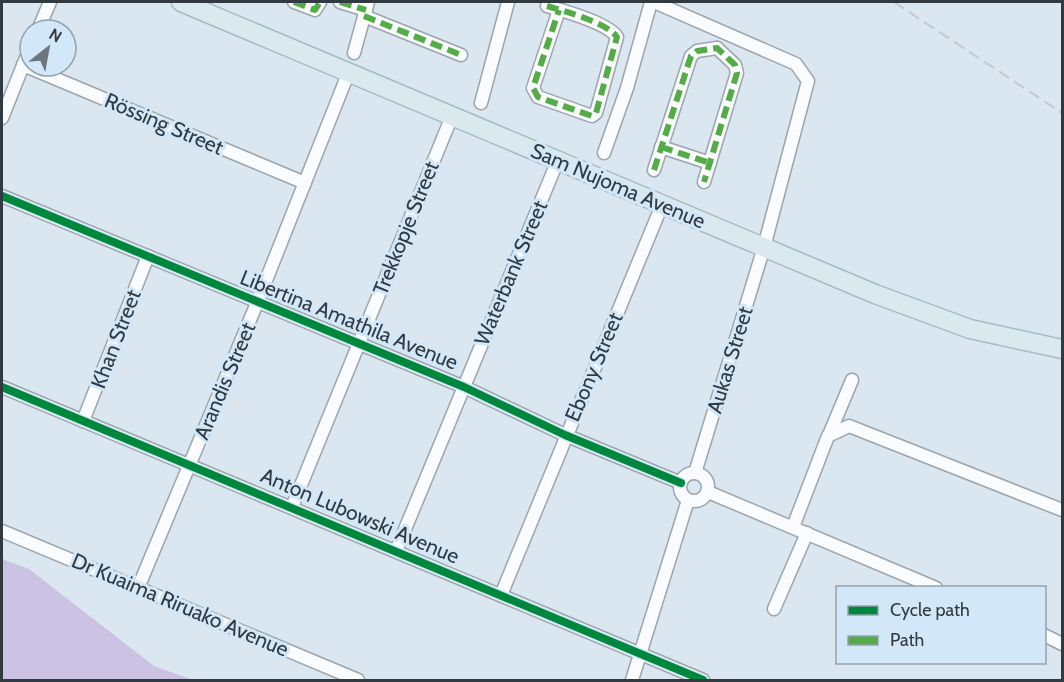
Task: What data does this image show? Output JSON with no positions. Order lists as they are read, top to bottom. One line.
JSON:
{"streets":{"highway":["Sam Nujoma Avenue"],"street":["Rössing Street","Trekkopje Street","Waterbank Street","Libertina Amathila Avenue","Khan Street","Aukas Street","Ebony Street","Arandis Street","Anton Lubowski Avenue","Dr Kuaima Riruako Avenue"]},"crossings":[["Rössing Street","Arandis Street"],["Sam Nujoma Avenue","Trekkopje Street"],["Sam Nujoma Avenue","Waterbank Street"],["Sam Nujoma Avenue","Aukas Street"],["Sam Nujoma Avenue","Ebony Street"],["Sam Nujoma Avenue","Arandis Street"],["Trekkopje Street","Libertina Amathila Avenue"],["Trekkopje Street","Anton Lubowski Avenue"],["Waterbank Street","Libertina Amathila Avenue"],["Waterbank Street","Anton Lubowski Avenue"],["Libertina Amathila Avenue","Khan Street"],["Libertina Amathila Avenue","Aukas Street"],["Libertina Amathila Avenue","Ebony Street"],["Libertina Amathila Avenue","Arandis Street"],["Khan Street","Anton Lubowski Avenue"],["Ebony Street","Anton Lubowski Avenue"],["Arandis Street","Anton Lubowski Avenue"],["Arandis Street","Dr Kuaima Riruako Avenue"]],"legend":["Cycle path","Path"],"north":"top right"}
